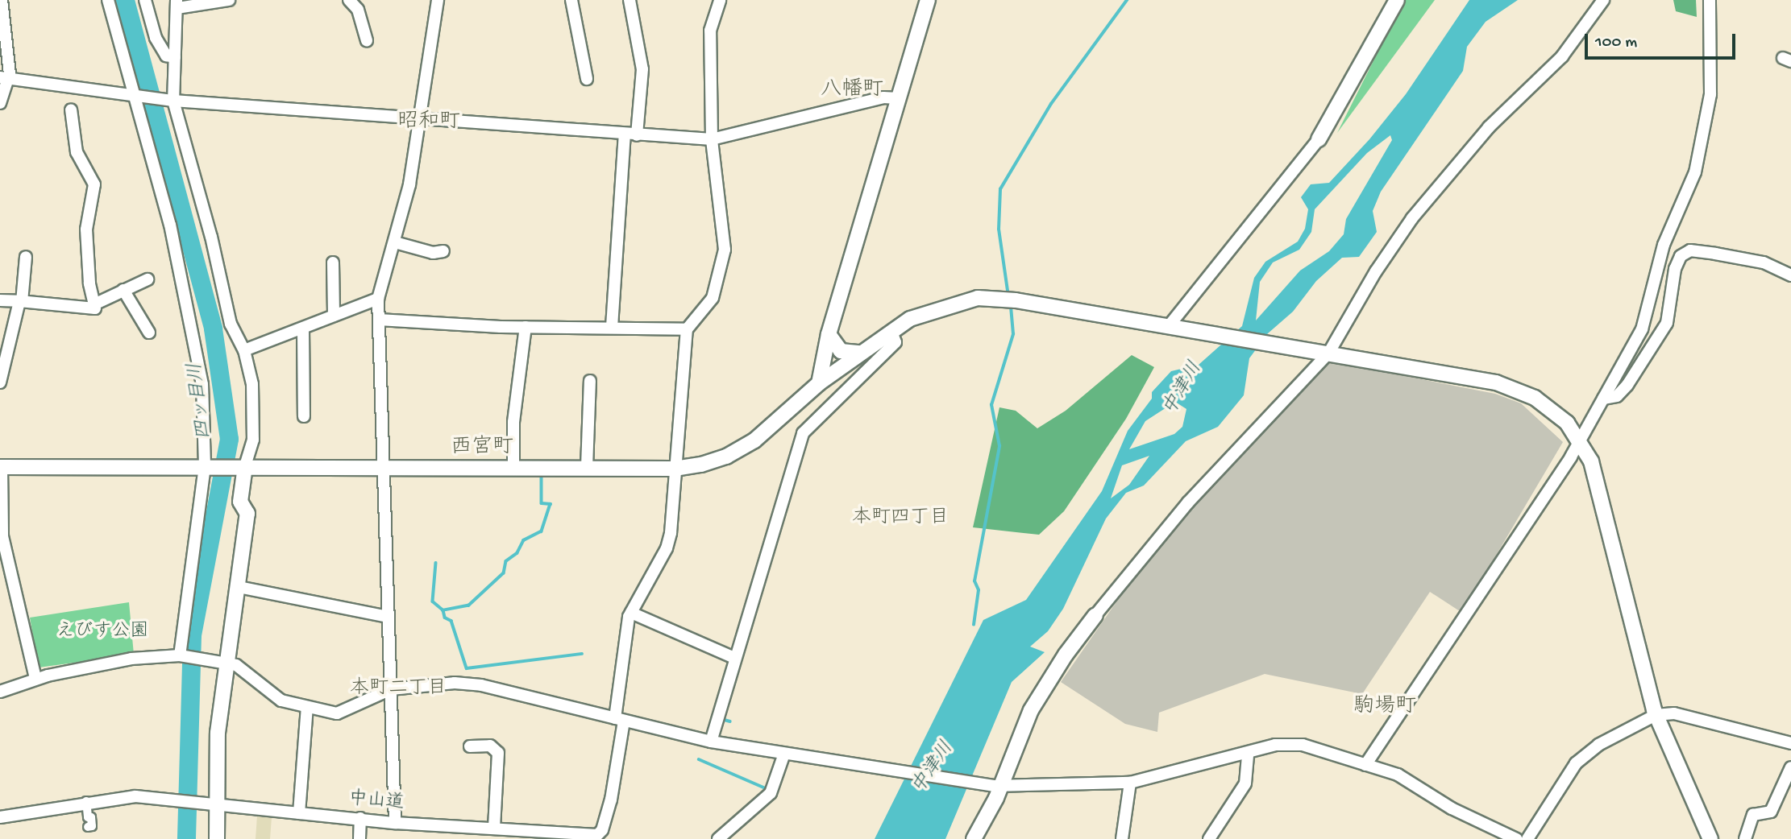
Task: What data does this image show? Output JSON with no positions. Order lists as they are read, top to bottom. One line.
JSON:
{"streets":{"street":["中山道"]},"districts":["八幡町","昭和町","西宮町","本町四丁目","本町二丁目","駒場町"],"water":["中津川","四ッ目川"],"parks":["えびす公園"],"scale_bar":"100 m"}
